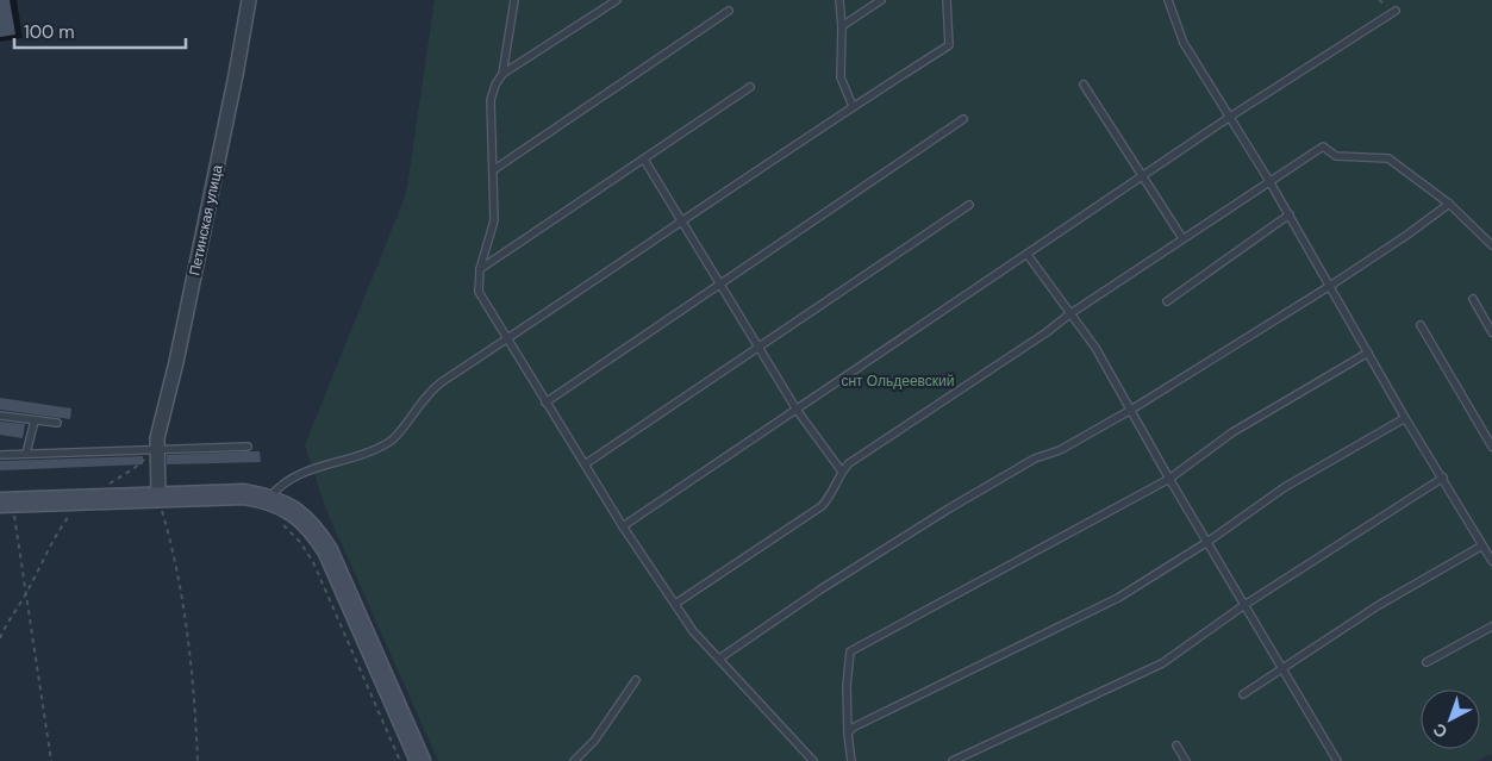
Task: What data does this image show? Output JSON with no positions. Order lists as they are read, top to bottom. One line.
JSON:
{"streets":{"street":["Петинская улица"]},"parks":["снт Ольдеевский"],"scale_bar":"100 m","north":"bottom left"}
